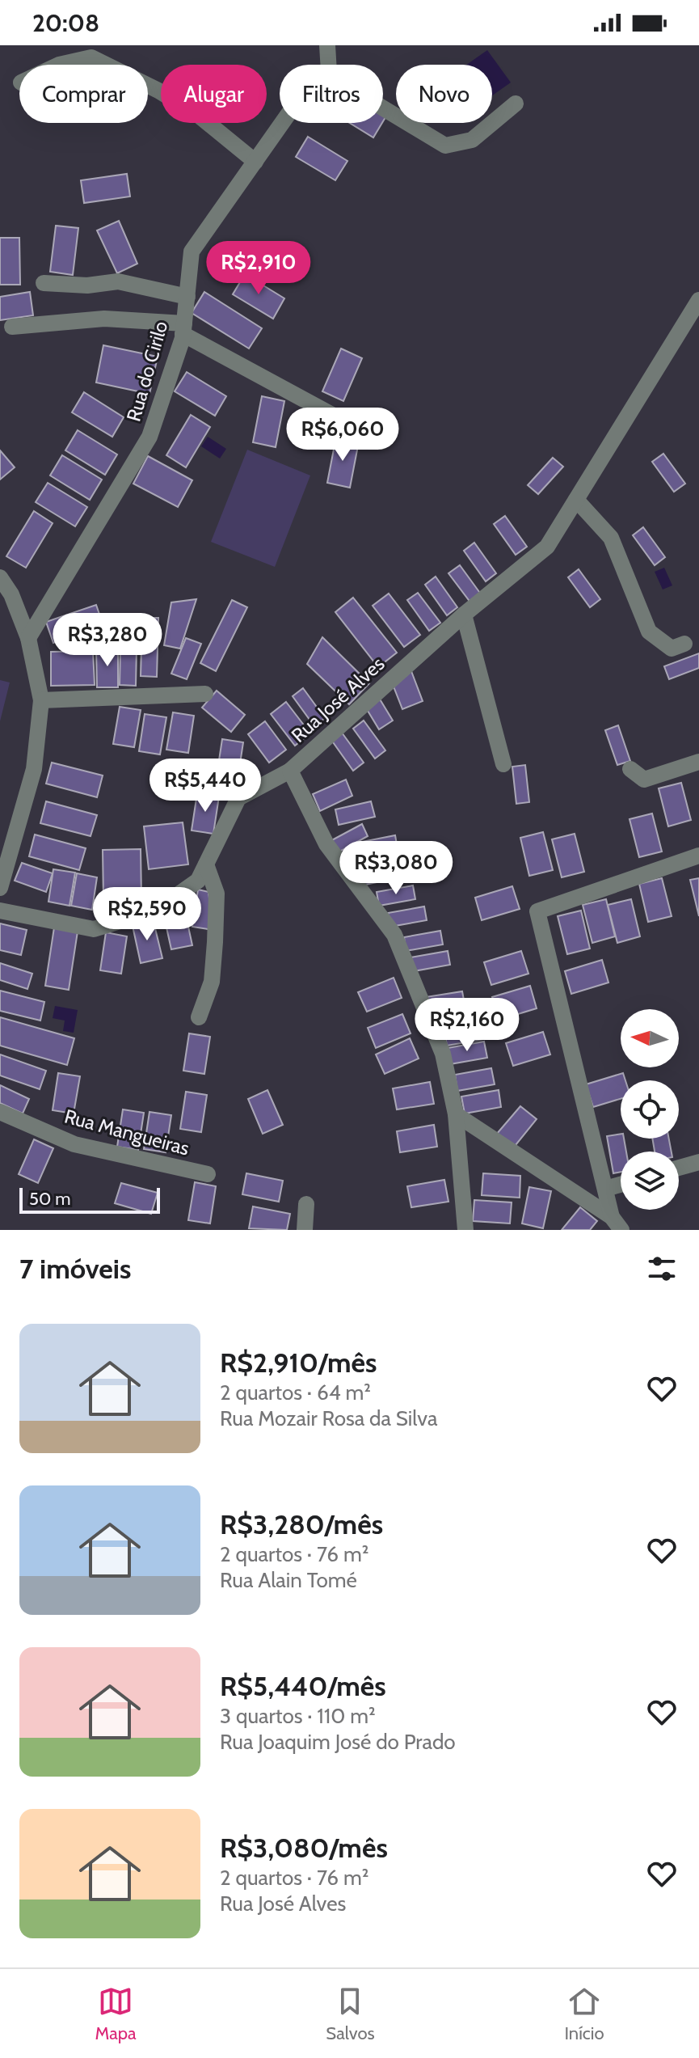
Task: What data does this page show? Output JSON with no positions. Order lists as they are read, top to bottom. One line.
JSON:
{"streets":{"street":["Rua do Cirilo","Rua José Alves","Rua Mangueiras"]},"scale_bar":"50 m","north":"left","page":{"status":"20:08","chip":["Comprar","Alugar","Filtros","Novo"],"price":["R$2,910","R$6,060","R$3,280","R$5,440","R$3,080","R$2,590","R$2,160"],"scale":"50 m","heading":"7 imóveis","list":[{"name":"R$2,910/mês","note":"2 quartos · 64 m² · Rua Mozair Rosa da Silva"},{"name":"R$3,280/mês","note":"2 quartos · 76 m² · Rua Alain Tomé"},{"name":"R$5,440/mês","note":"3 quartos · 110 m² · Rua Joaquim José do Prado"},{"name":"R$3,080/mês","note":"2 quartos · 76 m² · Rua José Alves"}],"tabs":["Mapa","Salvos","Início"]}}
